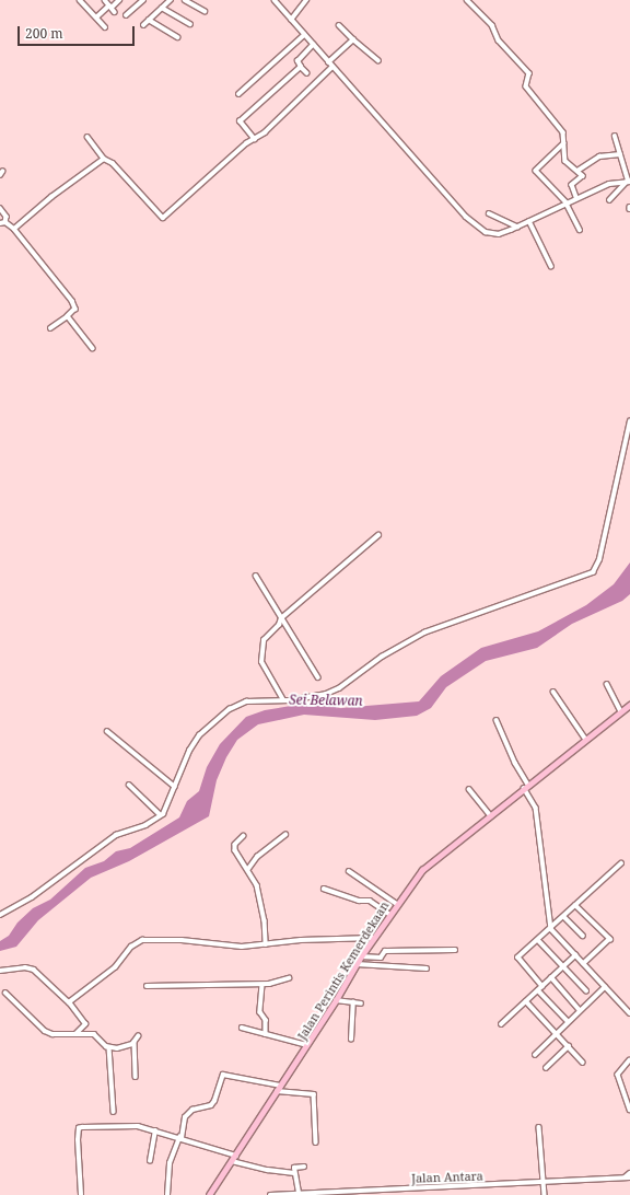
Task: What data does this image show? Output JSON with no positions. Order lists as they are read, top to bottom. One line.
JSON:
{"streets":{"main road":["Jalan Perintis Kemerdekaan"],"street":["Jalan Antara"]},"water":["Sei Belawan"],"scale_bar":"200 m"}
